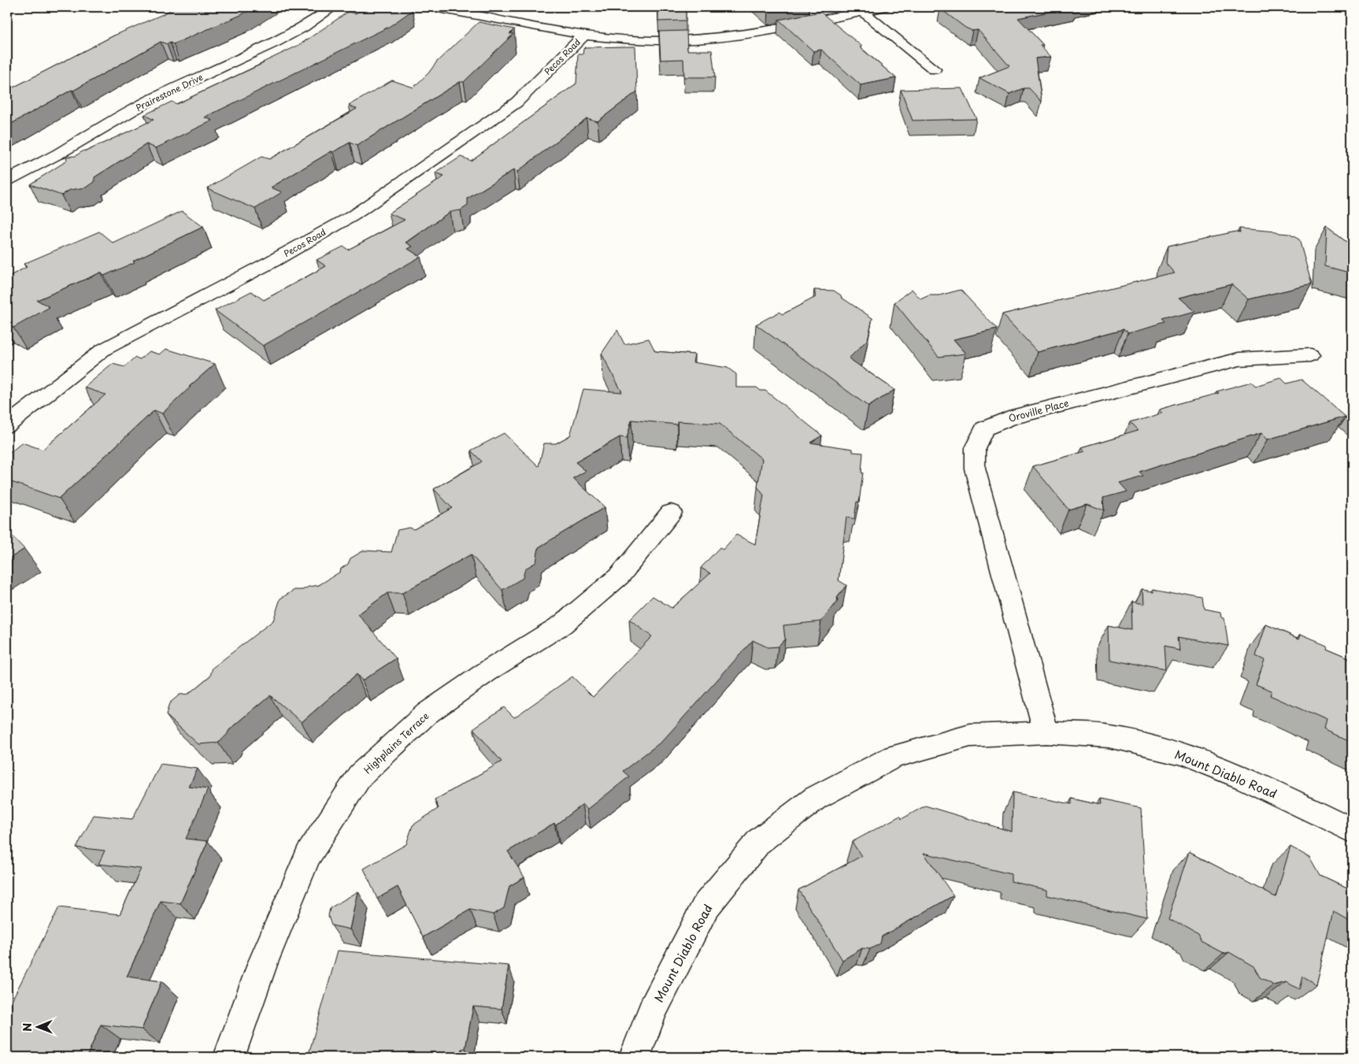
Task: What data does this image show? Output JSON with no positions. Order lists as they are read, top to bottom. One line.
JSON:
{"streets":{"street":["Pecos Road","Prairestone Drive","Oroville Place","Highplains Terrace","Mount Diablo Road"]},"crossings":[["Oroville Place","Mount Diablo Road"]],"north":"left"}
